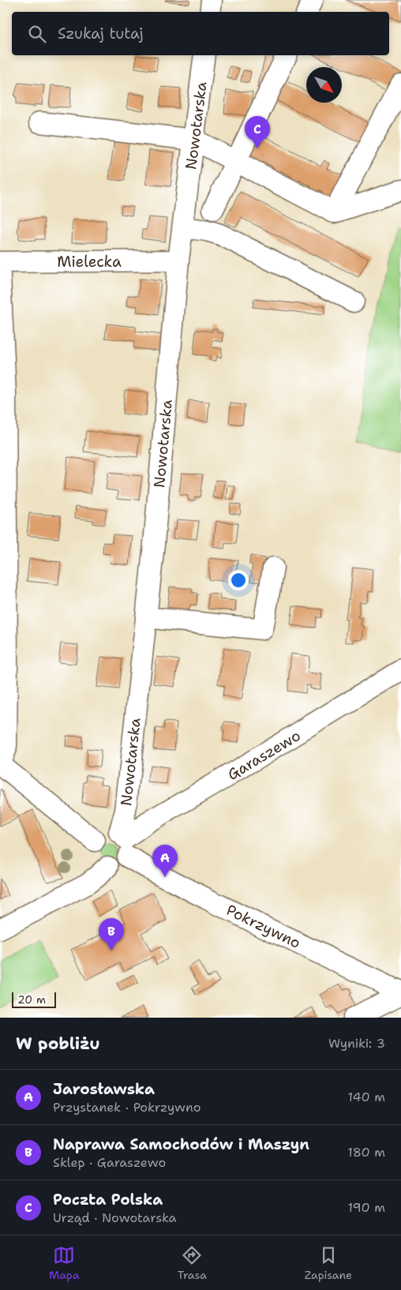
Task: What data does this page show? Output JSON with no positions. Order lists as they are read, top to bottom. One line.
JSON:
{"streets":{"street":["Nowotarska","Mielecka","Garaszewo","Pokrzywno"]},"crossings":[["Nowotarska","Mielecka"],["Nowotarska","Garaszewo"],["Nowotarska","Pokrzywno"],["Garaszewo","Pokrzywno"]],"scale_bar":"20 m","north":"bottom right","page":{"search":"Szukaj tutaj","pins":["C","A","B"],"scale":"20 m","heading":["W pobliżu","Wyniki: 3"],"list":[{"mark":"A","name":"Jarosławska","note":"Przystanek · Pokrzywno","value":"140 m"},{"mark":"B","name":"Naprawa Samochodów i Maszyn","note":"Sklep · Garaszewo","value":"180 m"},{"mark":"C","name":"Poczta Polska","note":"Urząd · Nowotarska","value":"190 m"}],"nav":["Mapa","Trasa","Zapisane"]}}
